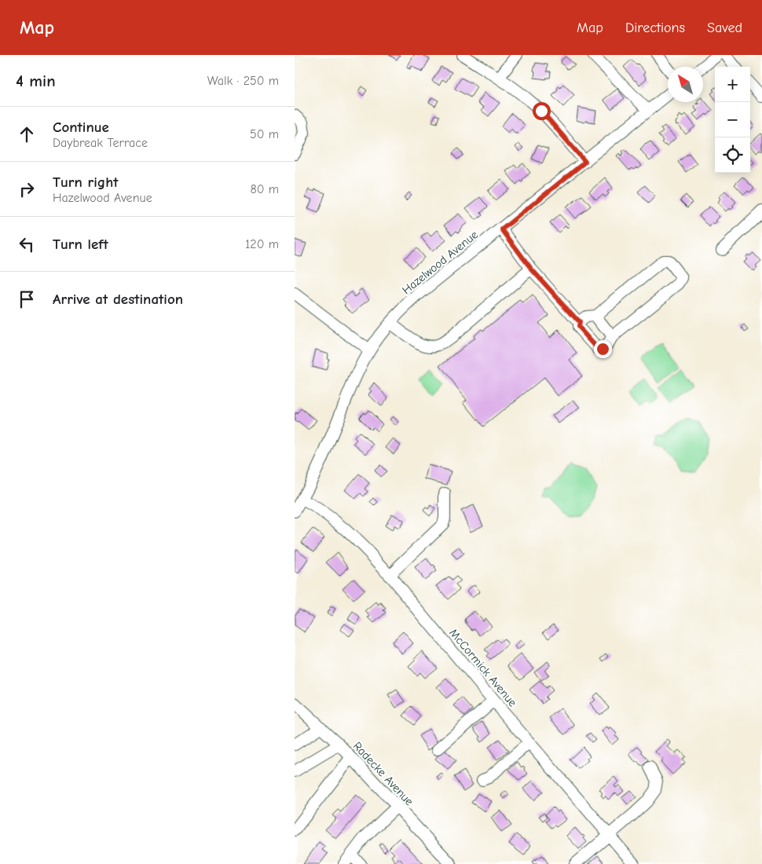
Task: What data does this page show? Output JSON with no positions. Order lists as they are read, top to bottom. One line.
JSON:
{"streets":{"street":["Hazelwood Avenue","McCormick Avenue","Radecke Avenue"]},"crossings":[["Hazelwood Avenue","McCormick Avenue"]],"north":"top left","page":{"header":"Map","nav":["Map","Directions","Saved"],"heading":["4 min","Walk · 250 m"],"map_buttons":["+","−"],"list":[["Continue","Daybreak Terrace","50 m"],["Turn right","Hazelwood Avenue","80 m"],["Turn left","120 m"],"Arrive at destination"]}}
